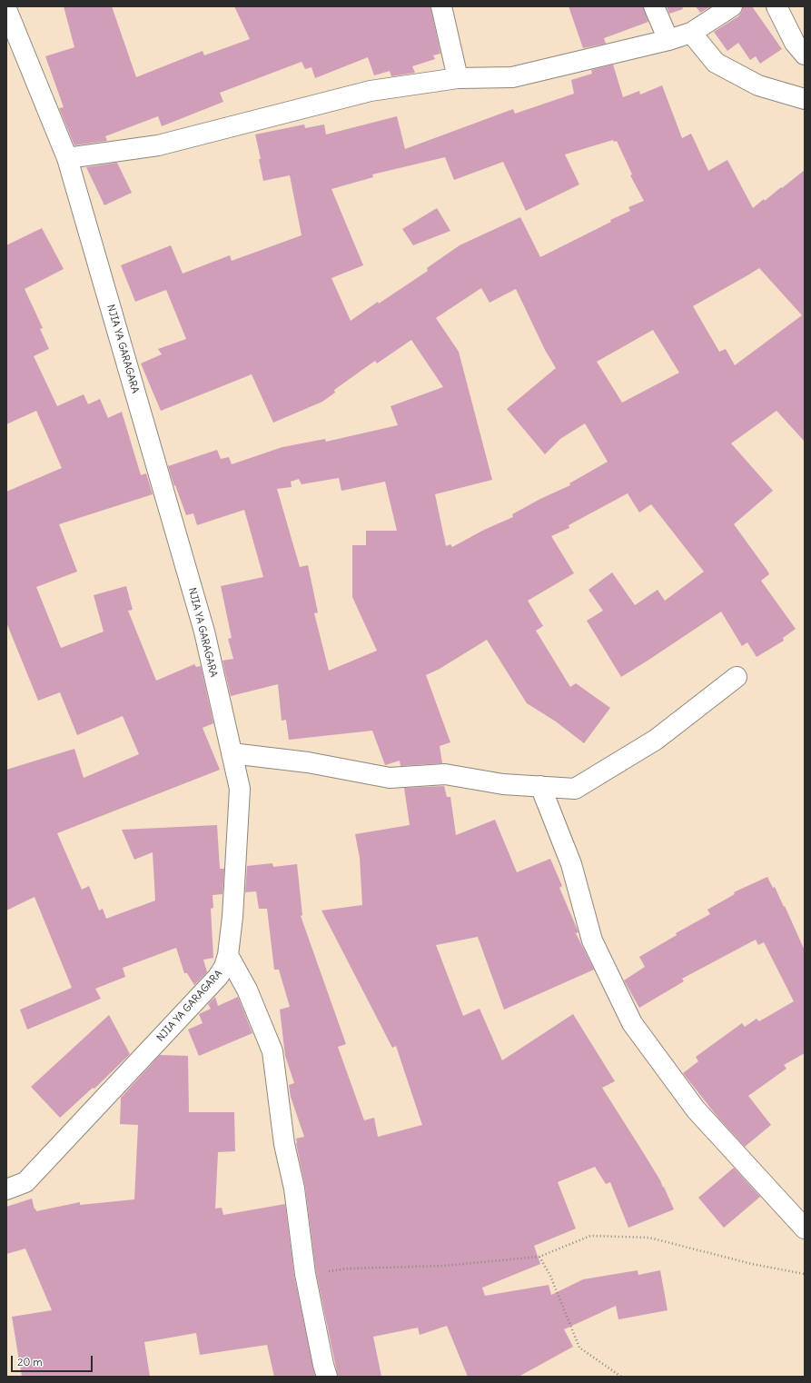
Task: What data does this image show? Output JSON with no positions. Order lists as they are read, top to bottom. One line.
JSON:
{"streets":{"street":["NJIA YA GARAGARA"]},"scale_bar":"20 m"}
